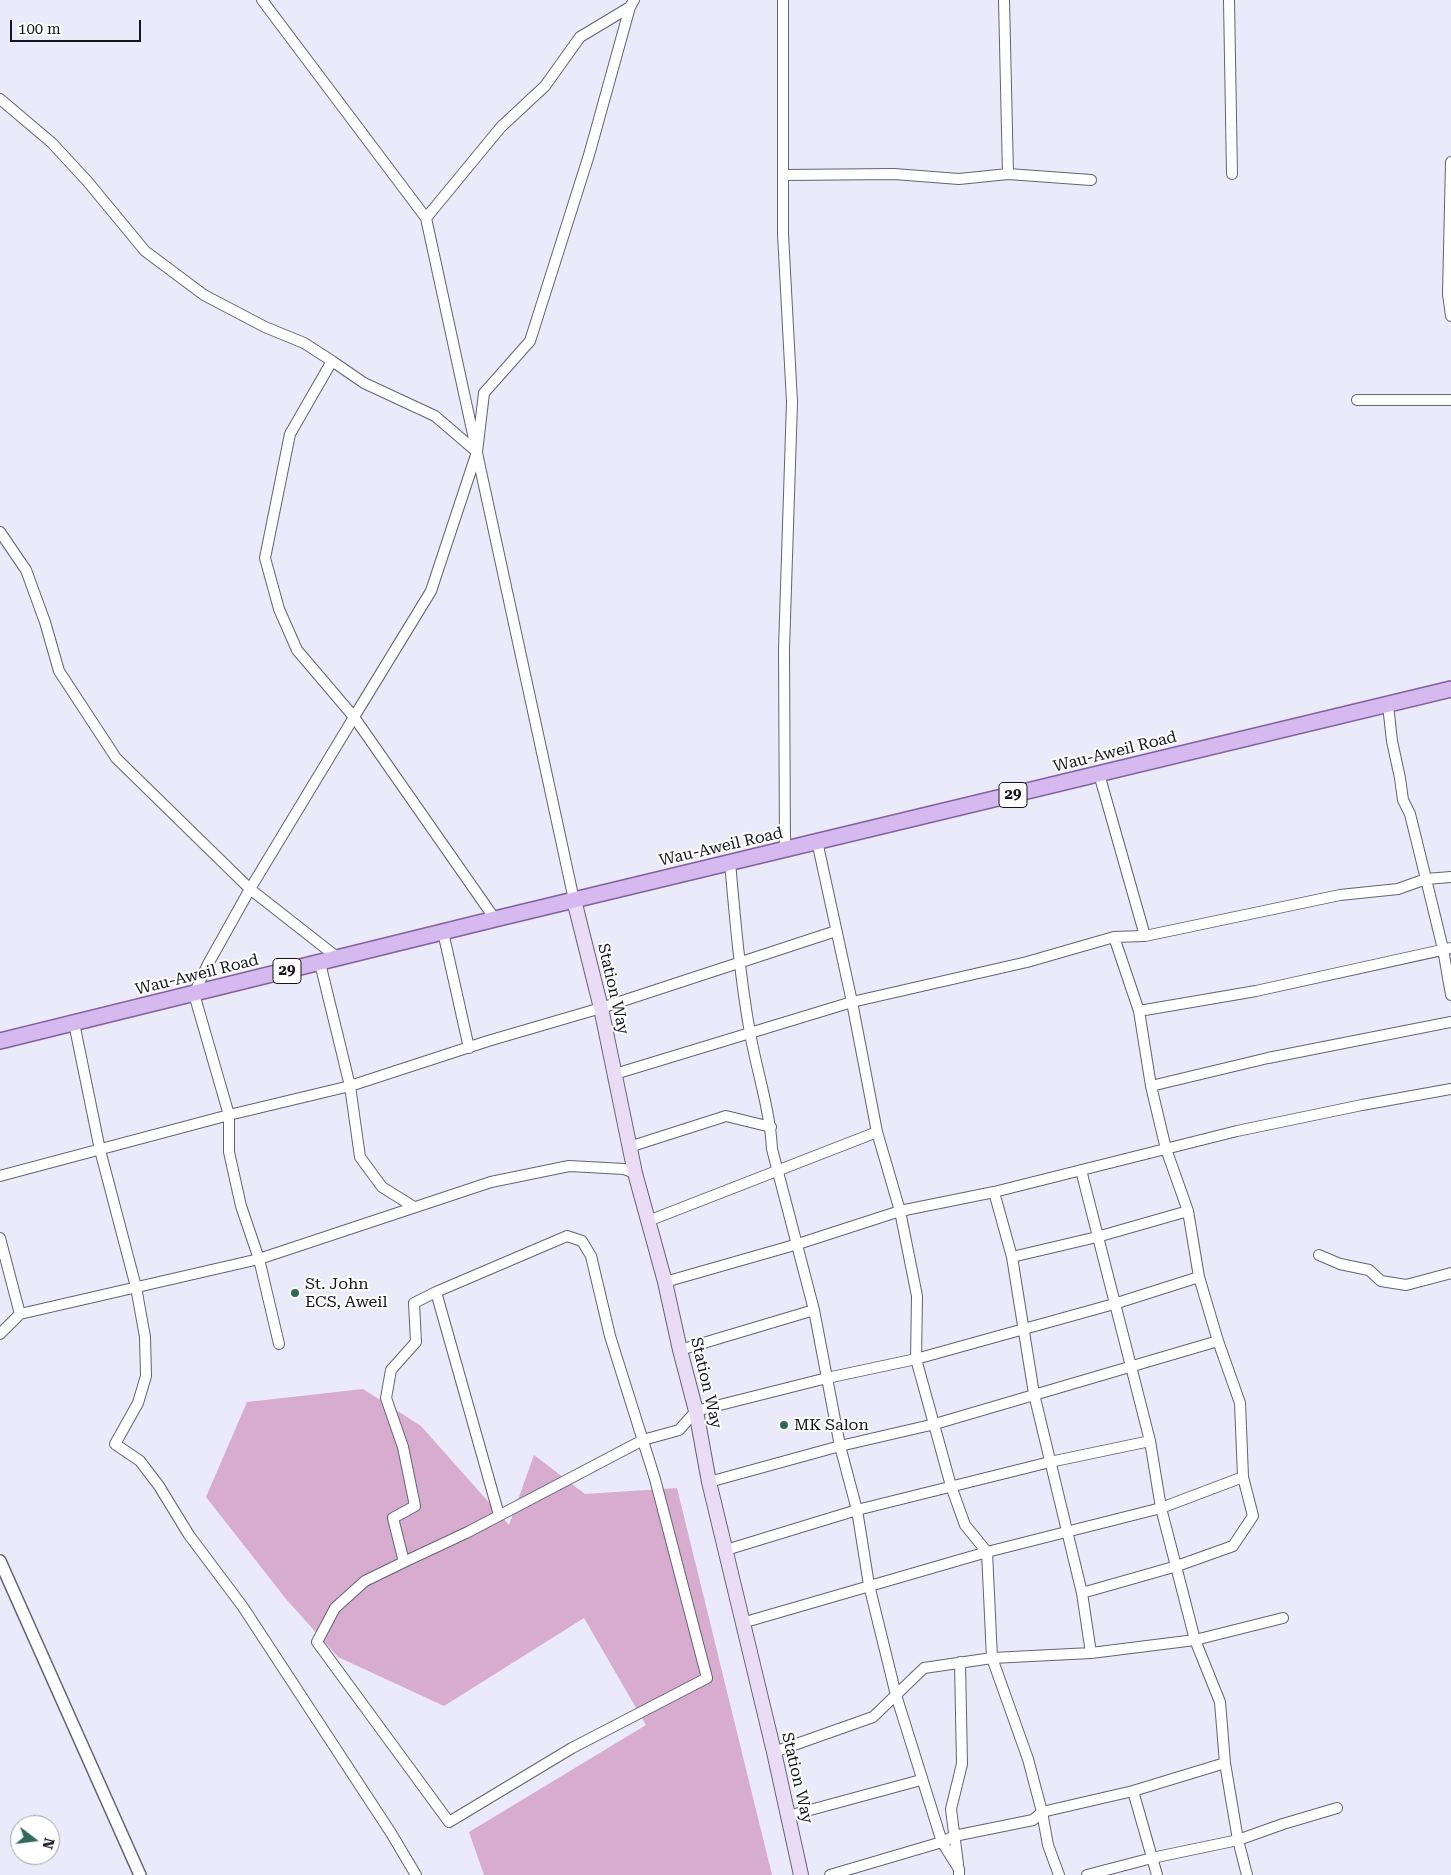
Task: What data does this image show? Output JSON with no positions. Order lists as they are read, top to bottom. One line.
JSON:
{"streets":{"main road":["Wau-Aweil Road","29","Station Way"]},"crossings":[["Wau-Aweil Road","Station Way"]],"places":["St. John ECS, Aweil","MK Salon"],"scale_bar":"100 m","north":"right"}
